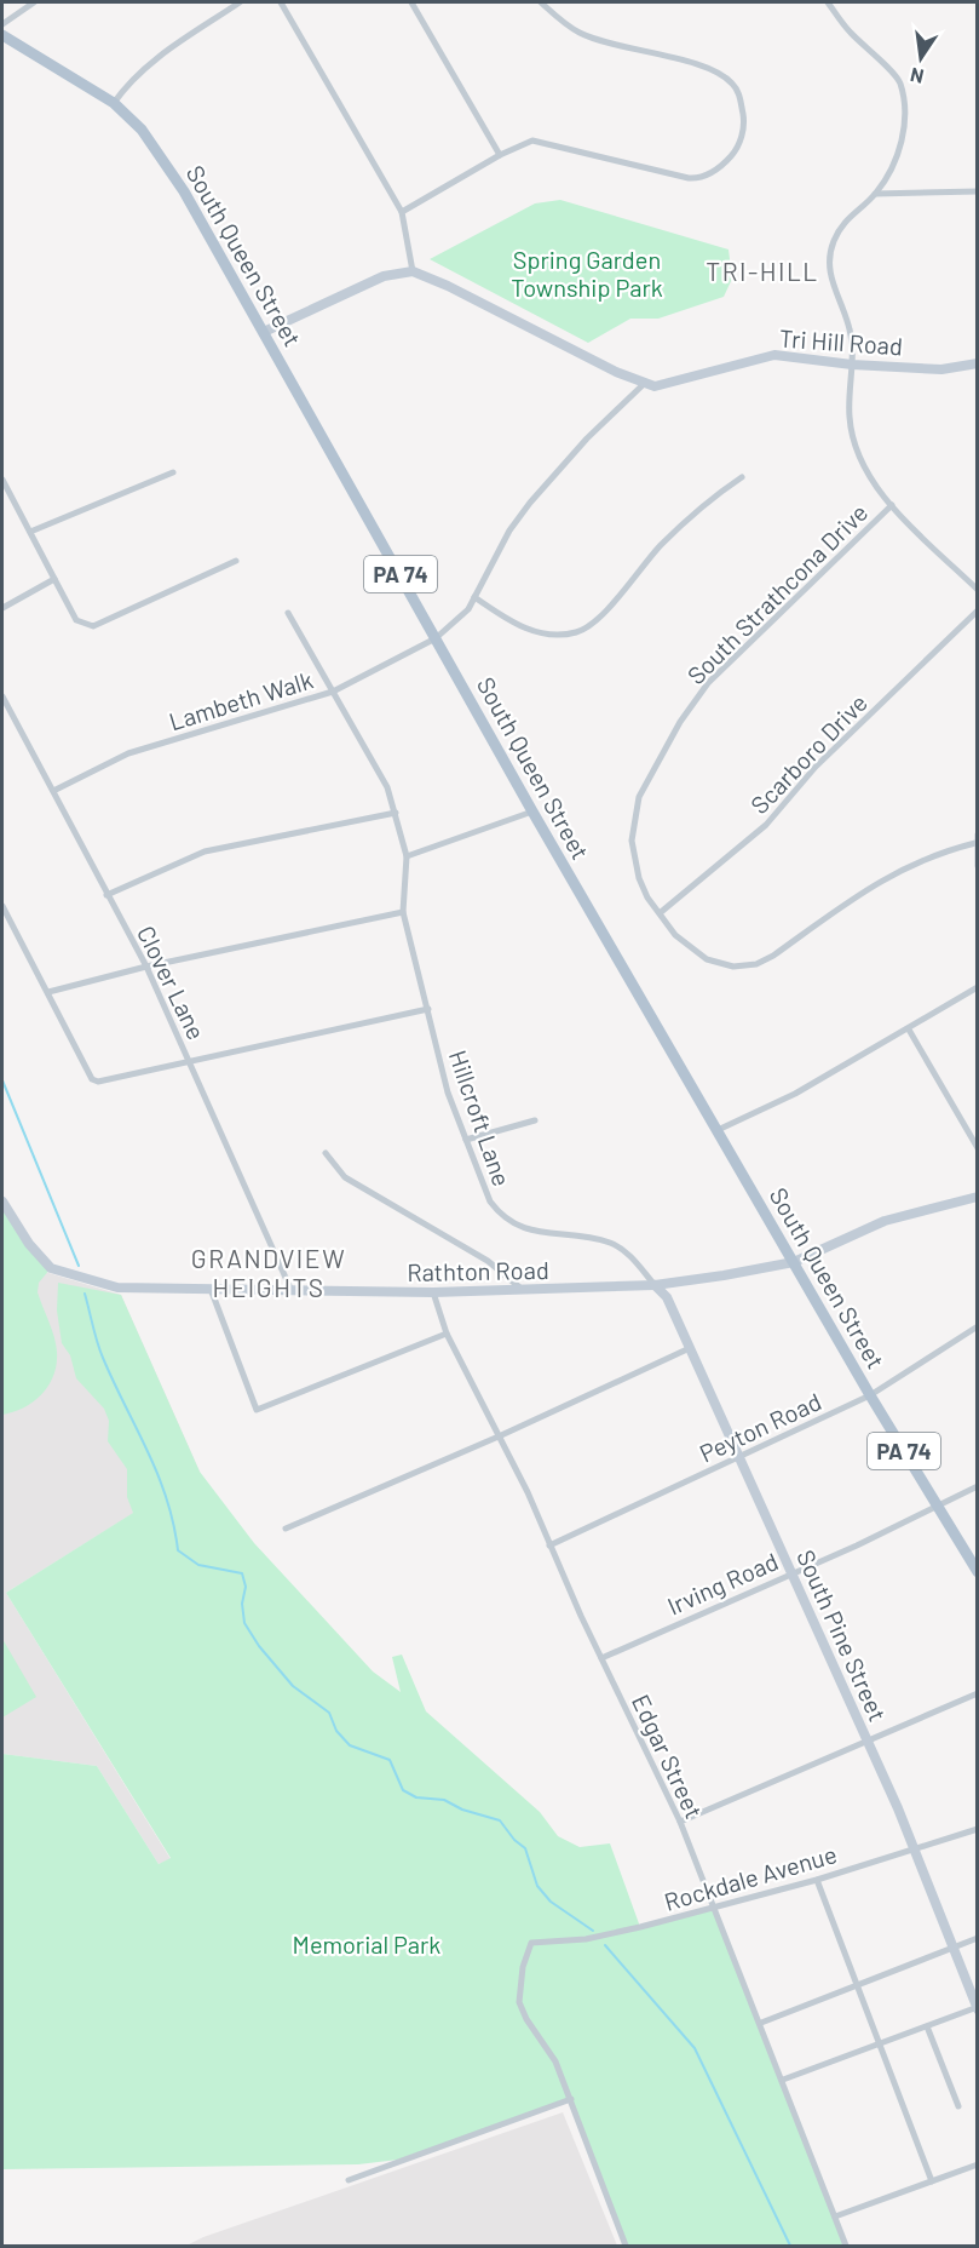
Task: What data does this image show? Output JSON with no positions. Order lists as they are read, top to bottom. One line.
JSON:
{"streets":{"main road":["South Queen Street","PA 74"],"street":["Tri Hill Road","South Strathcona Drive","Lambeth Walk","Scarboro Drive","Clover Lane","Hillcroft Lane","Rathton Road","Peyton Road","Irving Road","South Pine Street","Edgar Street","Rockdale Avenue"]},"crossings":[["South Queen Street","Lambeth Walk"],["South Queen Street","Rathton Road"],["South Queen Street","Peyton Road"],["South Queen Street","Irving Road"],["Tri Hill Road","Lambeth Walk"],["South Strathcona Drive","Scarboro Drive"],["Lambeth Walk","Clover Lane"],["Lambeth Walk","Hillcroft Lane"],["Clover Lane","Rathton Road"],["Hillcroft Lane","Rathton Road"],["Hillcroft Lane","South Pine Street"],["Rathton Road","South Pine Street"],["Rathton Road","Edgar Street"],["Peyton Road","South Pine Street"],["Peyton Road","Edgar Street"],["Irving Road","South Pine Street"],["Irving Road","Edgar Street"],["South Pine Street","Rockdale Avenue"],["Edgar Street","Rockdale Avenue"]],"districts":["TRI-HILL","GRANDVIEW HEIGHTS"],"parks":["Spring Garden Township Park","Memorial Park"],"north":"bottom"}
